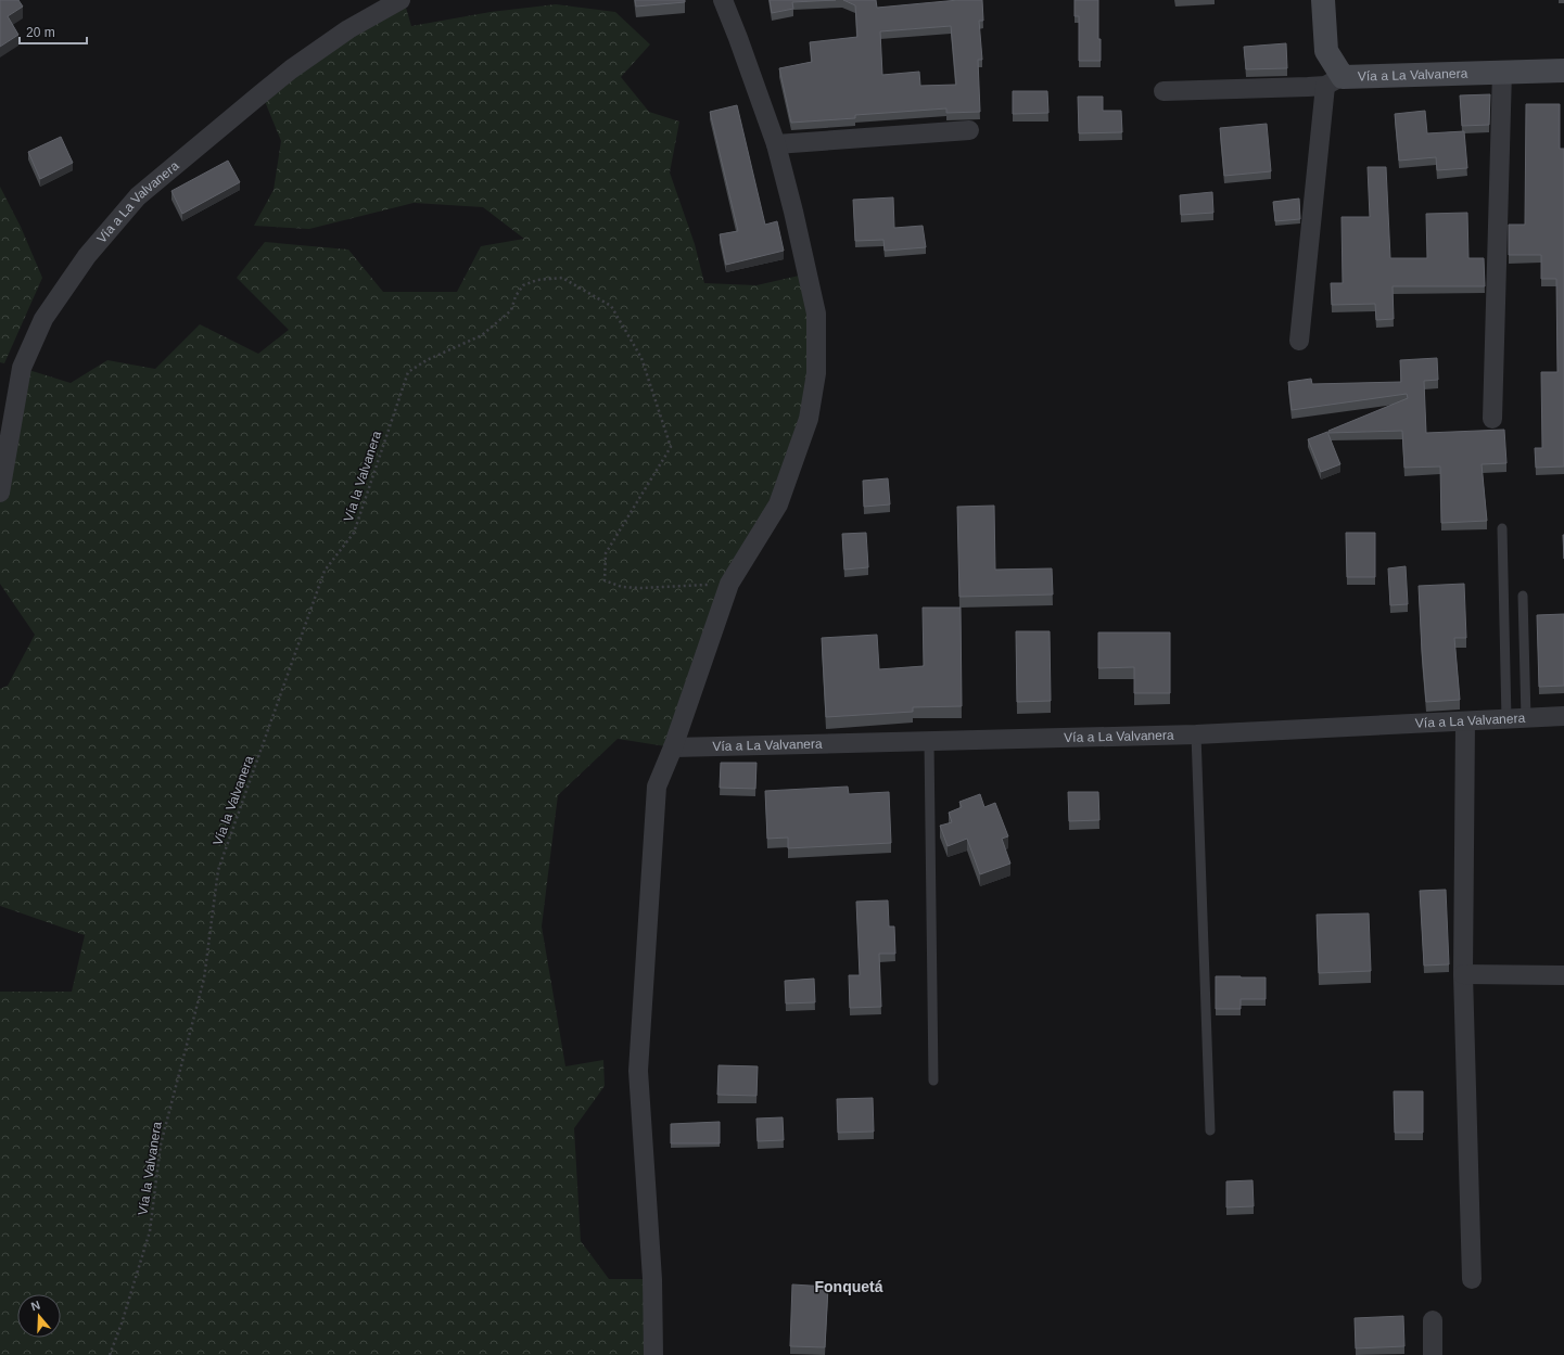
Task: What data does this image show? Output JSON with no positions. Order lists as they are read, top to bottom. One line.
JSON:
{"streets":{"street":["Vía a La Valvanera"],"path":["Vía la Valvanera"]},"districts":["Fonquetá"],"scale_bar":"20 m","north":"top"}
